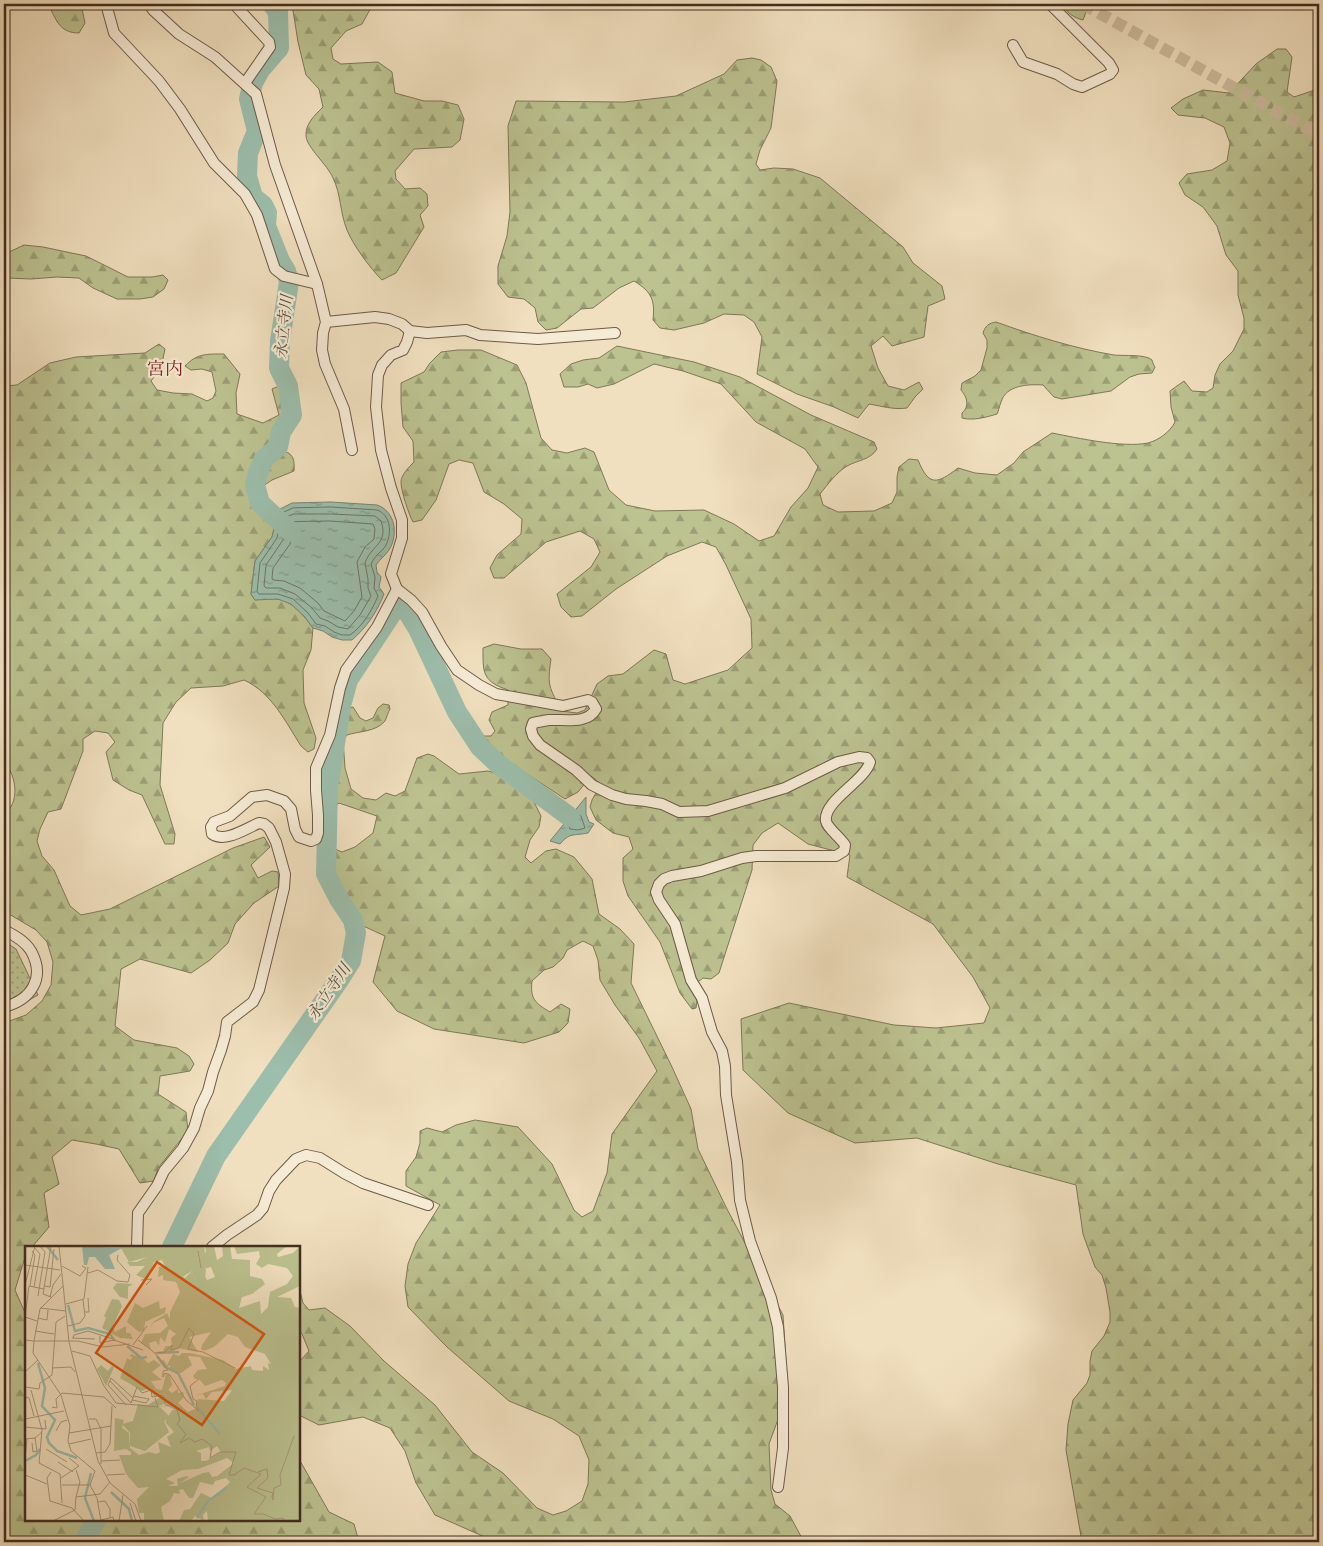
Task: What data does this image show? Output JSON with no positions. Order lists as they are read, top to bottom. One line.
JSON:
{"districts":["宮内"],"water":["永立寺川"]}
